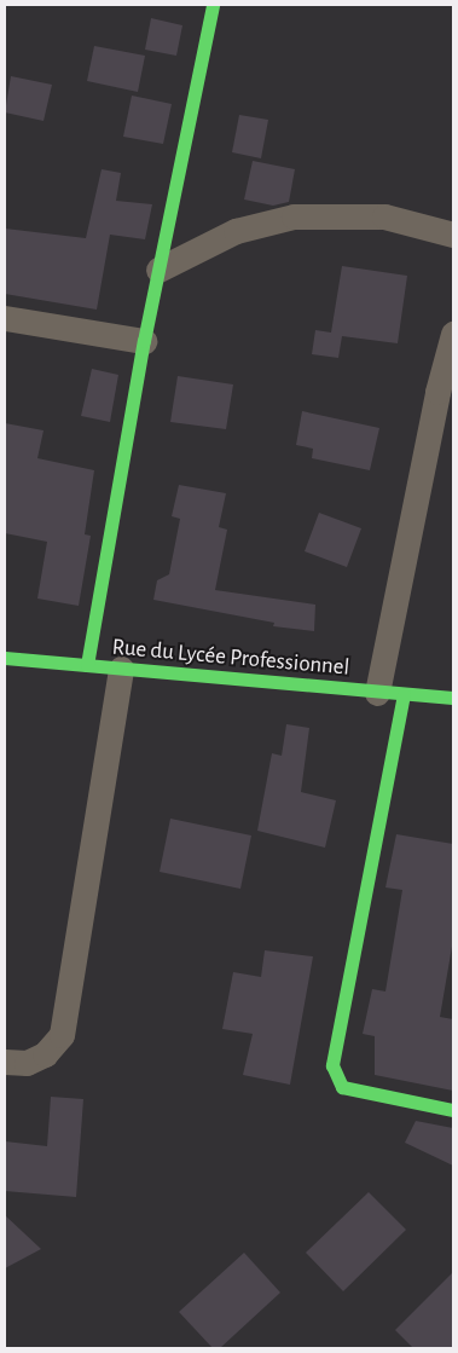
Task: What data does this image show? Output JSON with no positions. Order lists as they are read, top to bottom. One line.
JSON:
{"streets":{"street":["Rue du Lycée Professionnel"]}}
